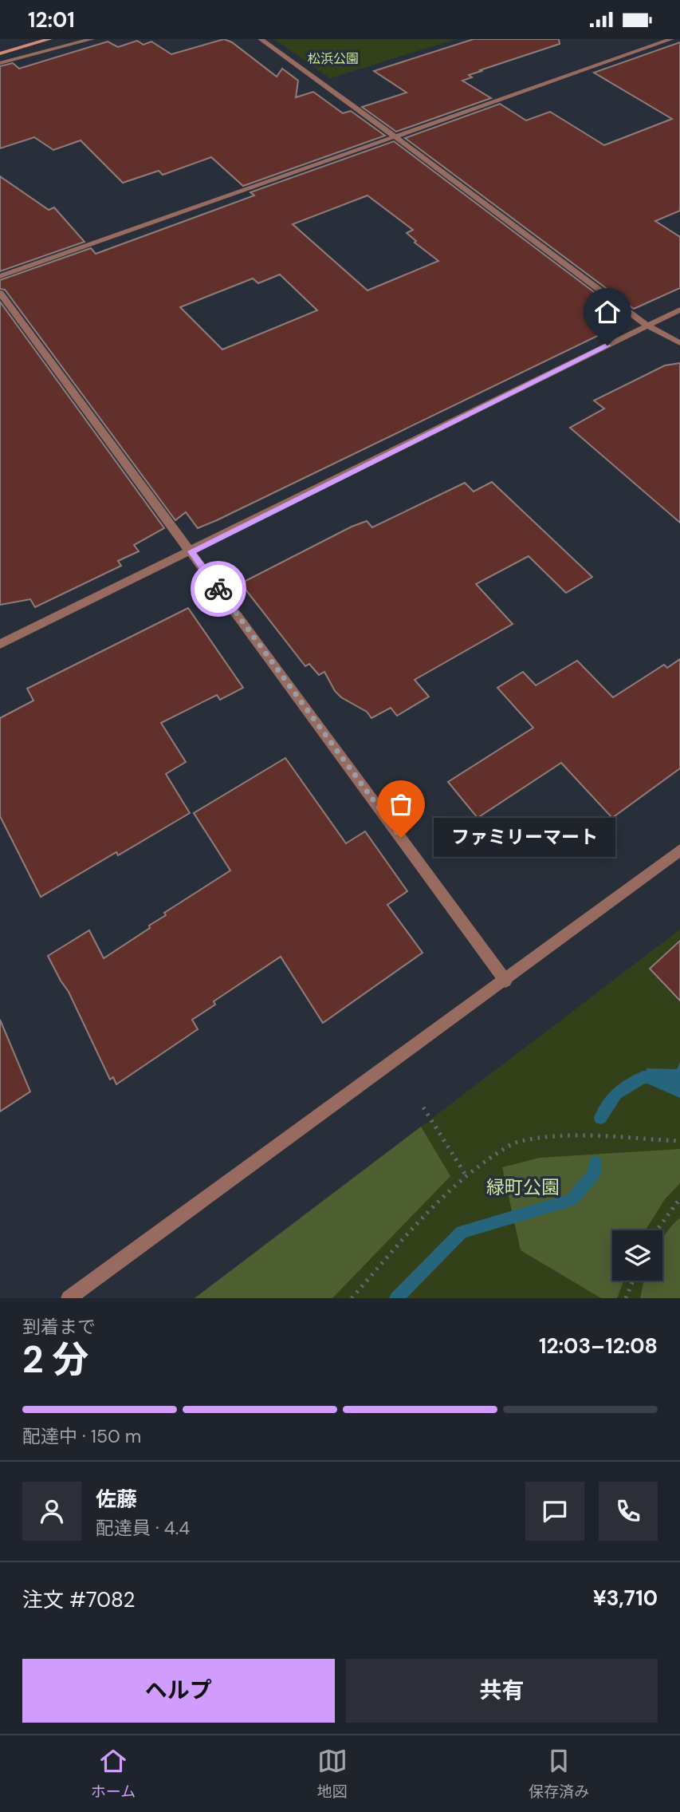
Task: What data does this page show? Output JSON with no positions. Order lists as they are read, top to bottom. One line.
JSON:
{"parks":["松浜公園","緑町公園"],"places":["ファミリーマート"],"page":{"status":"12:01","bubble":"ファミリーマート","heading":["2 分","到着まで","12:03–12:08"],"panel":["佐藤","配達員 · 4.4","注文 #7082","¥3,710"],"bar":"配達中 · 150 m","buttons":["ヘルプ","共有"],"tabs":["ホーム","地図","保存済み"]}}
